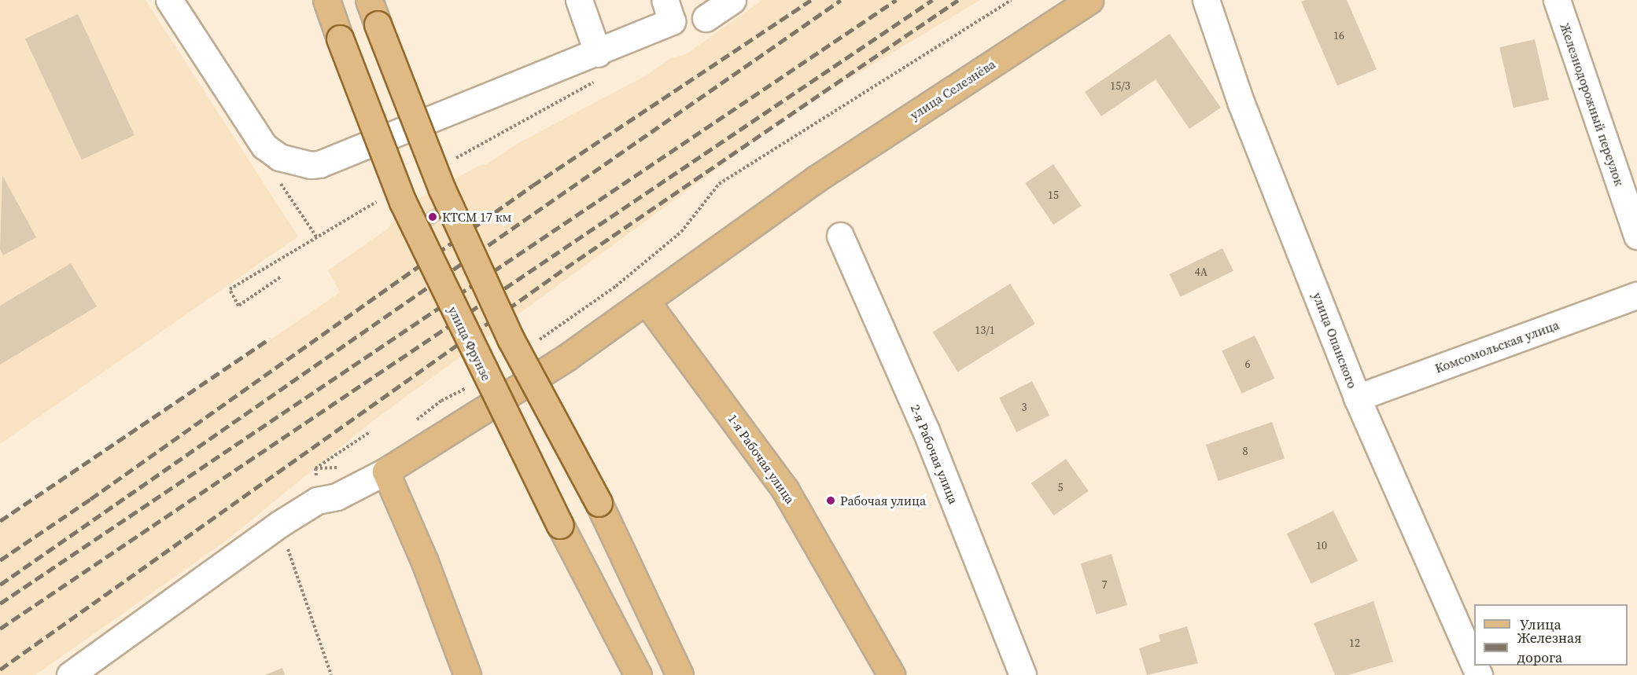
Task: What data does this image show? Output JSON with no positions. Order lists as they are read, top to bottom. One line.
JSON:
{"streets":{"main road":["улица Селезнёва","улица Фрунзе","1-я Рабочая улица"],"street":["Железнодорожный переулок","улица Опанского","Комсомольская улица","2-я Рабочая улица"]},"crossings":[["улица Селезнёва","1-я Рабочая улица"],["улица Опанского","Комсомольская улица"]],"places":["КТСМ 17 км","Рабочая улица"],"house_numbers":["16","15/3","15","4А","13/1","6","3","8","5","10","7","12"],"legend":["Улица","Железная дорога"]}
